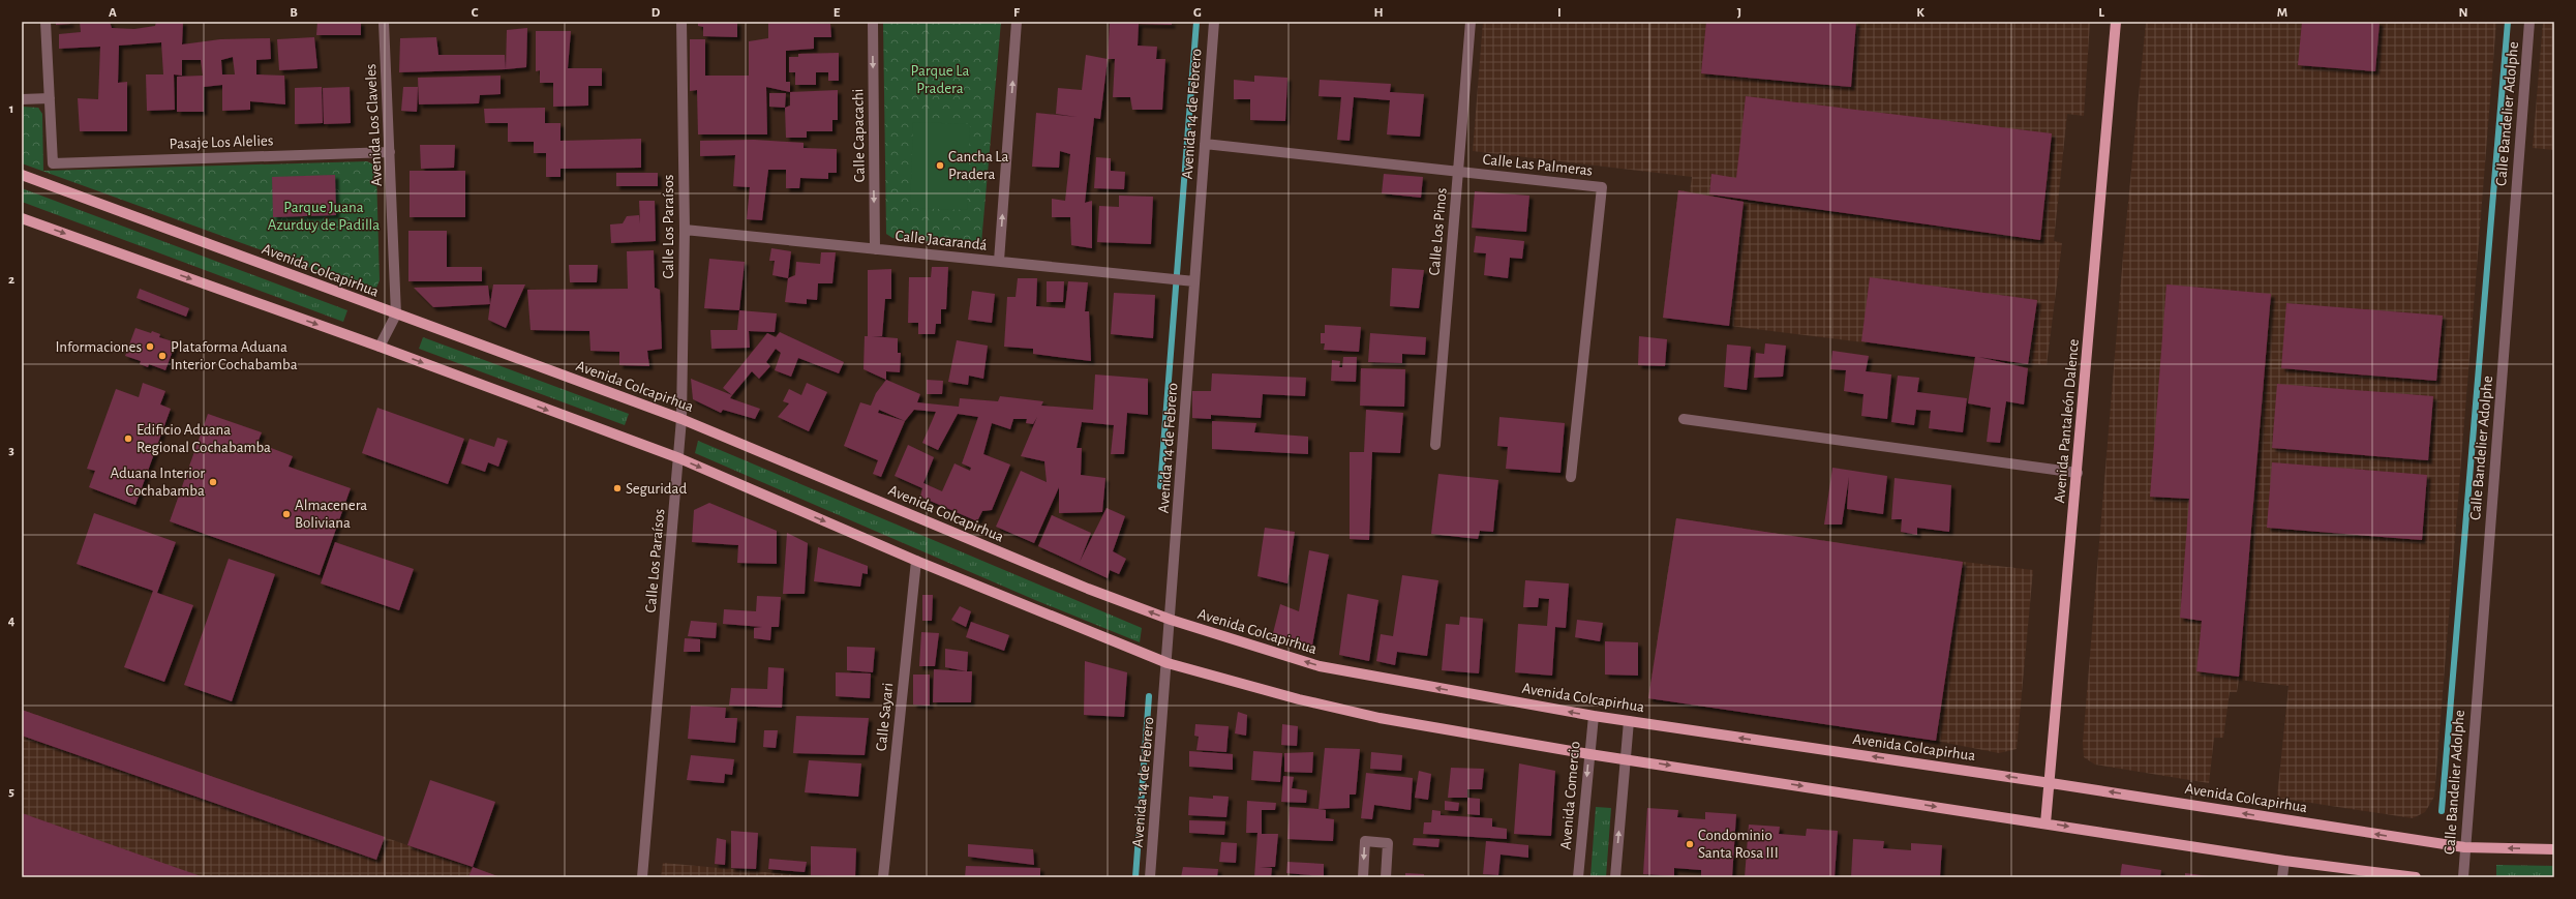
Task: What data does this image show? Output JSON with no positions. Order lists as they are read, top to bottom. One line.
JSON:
{"streets":{"main road":["Avenida Colcapirhua","Avenida Pantaleón Dalence"],"street":["Avenida 14 de Febrero","Calle Bandelier Adolphe","Avenida Los Claveles","Calle Capacachi","Pasaje Los Alelies","Calle Las Palmeras","Calle Los Paraísos","Calle Los Pinos","Calle Jacarandá","Calle Sayari","Avenida Comercio"]},"crossings":[["Avenida 14 de Febrero","Calle Las Palmeras"],["Avenida 14 de Febrero","Calle Jacarandá"],["Avenida 14 de Febrero","Avenida Colcapirhua"],["Calle Bandelier Adolphe","Avenida Colcapirhua"],["Avenida Los Claveles","Pasaje Los Alelies"],["Avenida Los Claveles","Avenida Colcapirhua"],["Calle Capacachi","Calle Jacarandá"],["Calle Las Palmeras","Calle Los Pinos"],["Calle Los Paraísos","Calle Jacarandá"],["Calle Los Paraísos","Avenida Colcapirhua"],["Avenida Colcapirhua","Avenida Pantaleón Dalence"],["Avenida Colcapirhua","Avenida Comercio"]],"one_way":["Calle Capacachi"],"parks":["Parque La Pradera","Parque Juana Azurduy de Padilla"],"places":["Cancha La Pradera","Informaciones","Plataforma Aduana Interior Cochabamba","Edificio Aduana Regional Cochabamba","Aduana Interior Cochabamba","Seguridad","Almacenera Boliviana","Condominio Santa Rosa III"],"grid":{"columns":["A","B","C","D","E","F","G","H","I","J","K","L","M","N"],"rows":["1","2","3","4","5"]}}
